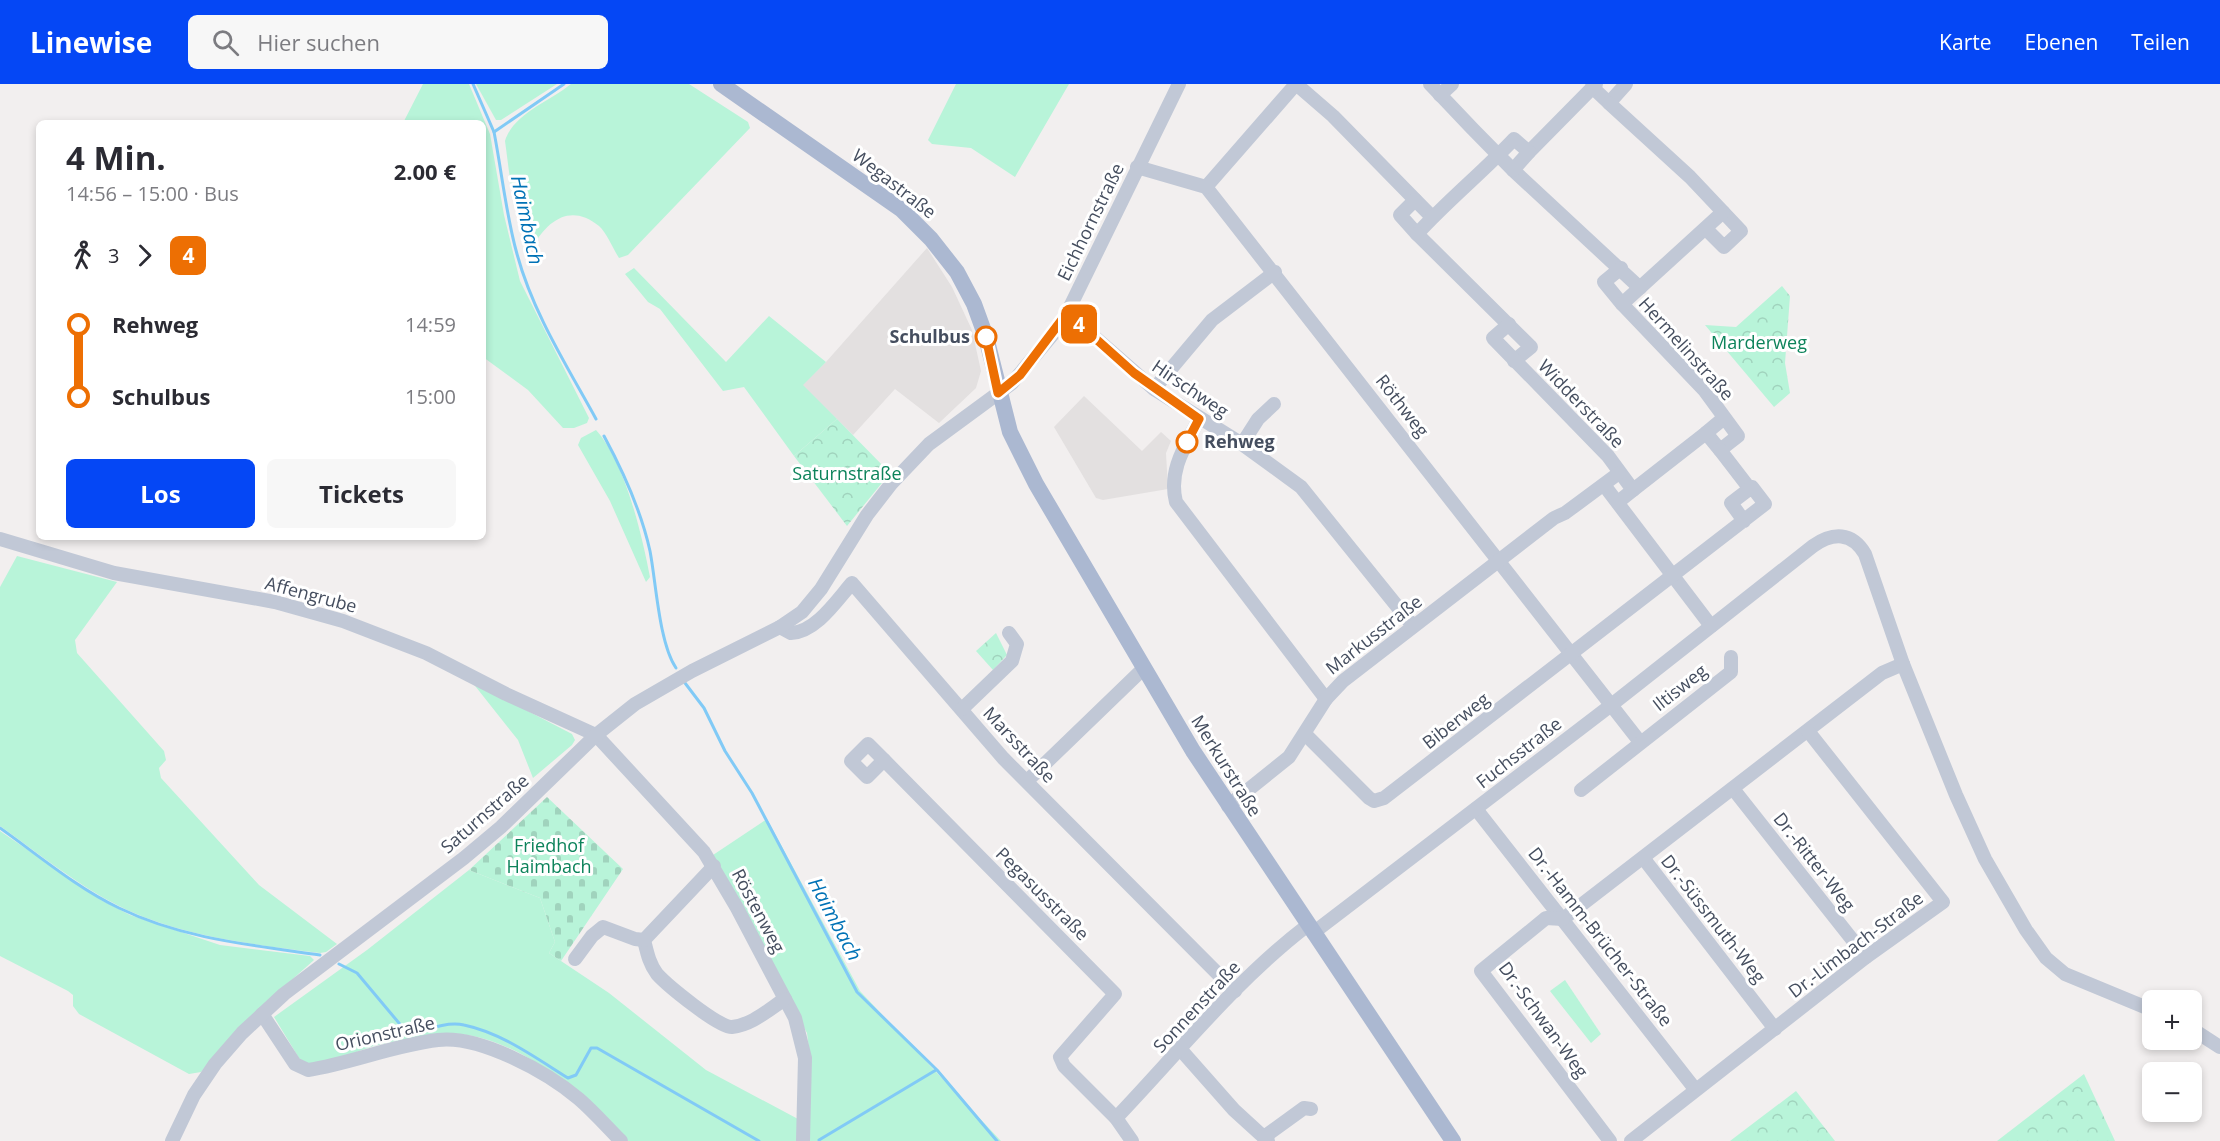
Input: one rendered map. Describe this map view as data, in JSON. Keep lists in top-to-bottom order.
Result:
{
  "streets": {
    "main road": ["Wegastraße", "Merkurstraße"],
    "street": [
      "Eichhornstraße",
      "Hermelinstraße",
      "Hirschweg",
      "Widderstraße",
      "Röthweg",
      "Affengrube",
      "Markusstraße",
      "Iltisweg",
      "Biberweg",
      "Marsstraße",
      "Fuchsstraße",
      "Saturnstraße",
      "Dr.-Ritter-Weg",
      "Pegasusstraße",
      "Röstenweg",
      "Dr.-Süssmuth-Weg",
      "Dr.-Hamm-Brücher-Straße",
      "Dr.-Limbach-Straße",
      "Sonnenstraße",
      "Dr.-Schwan-Weg",
      "Orionstraße"
    ]
  },
  "crossings": [
    ["Wegastraße", "Eichhornstraße"],
    ["Wegastraße", "Merkurstraße"],
    ["Wegastraße", "Saturnstraße"],
    ["Eichhornstraße", "Hirschweg"],
    ["Eichhornstraße", "Merkurstraße"],
    ["Eichhornstraße", "Saturnstraße"],
    ["Hermelinstraße", "Widderstraße"],
    ["Hirschweg", "Markusstraße"],
    ["Widderstraße", "Markusstraße"],
    ["Röthweg", "Markusstraße"],
    ["Röthweg", "Biberweg"],
    ["Röthweg", "Fuchsstraße"],
    ["Affengrube", "Saturnstraße"],
    ["Affengrube", "Röstenweg"],
    ["Markusstraße", "Biberweg"],
    ["Markusstraße", "Merkurstraße"],
    ["Marsstraße", "Saturnstraße"],
    ["Marsstraße", "Sonnenstraße"],
    ["Fuchsstraße", "Merkurstraße"],
    ["Fuchsstraße", "Dr.-Hamm-Brücher-Straße"],
    ["Fuchsstraße", "Sonnenstraße"],
    ["Merkurstraße", "Saturnstraße"],
    ["Merkurstraße", "Sonnenstraße"],
    ["Saturnstraße", "Röstenweg"],
    ["Saturnstraße", "Orionstraße"],
    ["Dr.-Ritter-Weg", "Dr.-Limbach-Straße"],
    ["Pegasusstraße", "Sonnenstraße"],
    ["Dr.-Süssmuth-Weg", "Dr.-Limbach-Straße"],
    ["Dr.-Hamm-Brücher-Straße", "Dr.-Limbach-Straße"],
    ["Dr.-Hamm-Brücher-Straße", "Dr.-Schwan-Weg"]
  ],
  "water": ["Haimbach"],
  "parks": ["Marderweg", "Saturnstraße", "Friedhof Haimbach"],
  "places": ["Schulbus", "Rehweg"],
  "lines": ["bus line 4"],
  "page": {
    "header": "Linewise",
    "search": "Hier suchen",
    "nav": ["Karte", "Ebenen", "Teilen"],
    "on_map": "4",
    "heading": ["4 Min.", "14:56 – 15:00 · Bus", "2.00 €"],
    "legs": ["3", "4"],
    "list": [
      {
        "name": "Rehweg",
        "value": "14:59"
      },
      {
        "name": "Schulbus",
        "value": "15:00"
      }
    ],
    "buttons": ["Los", "Tickets"],
    "map_buttons": ["+", "−"]
  }
}
